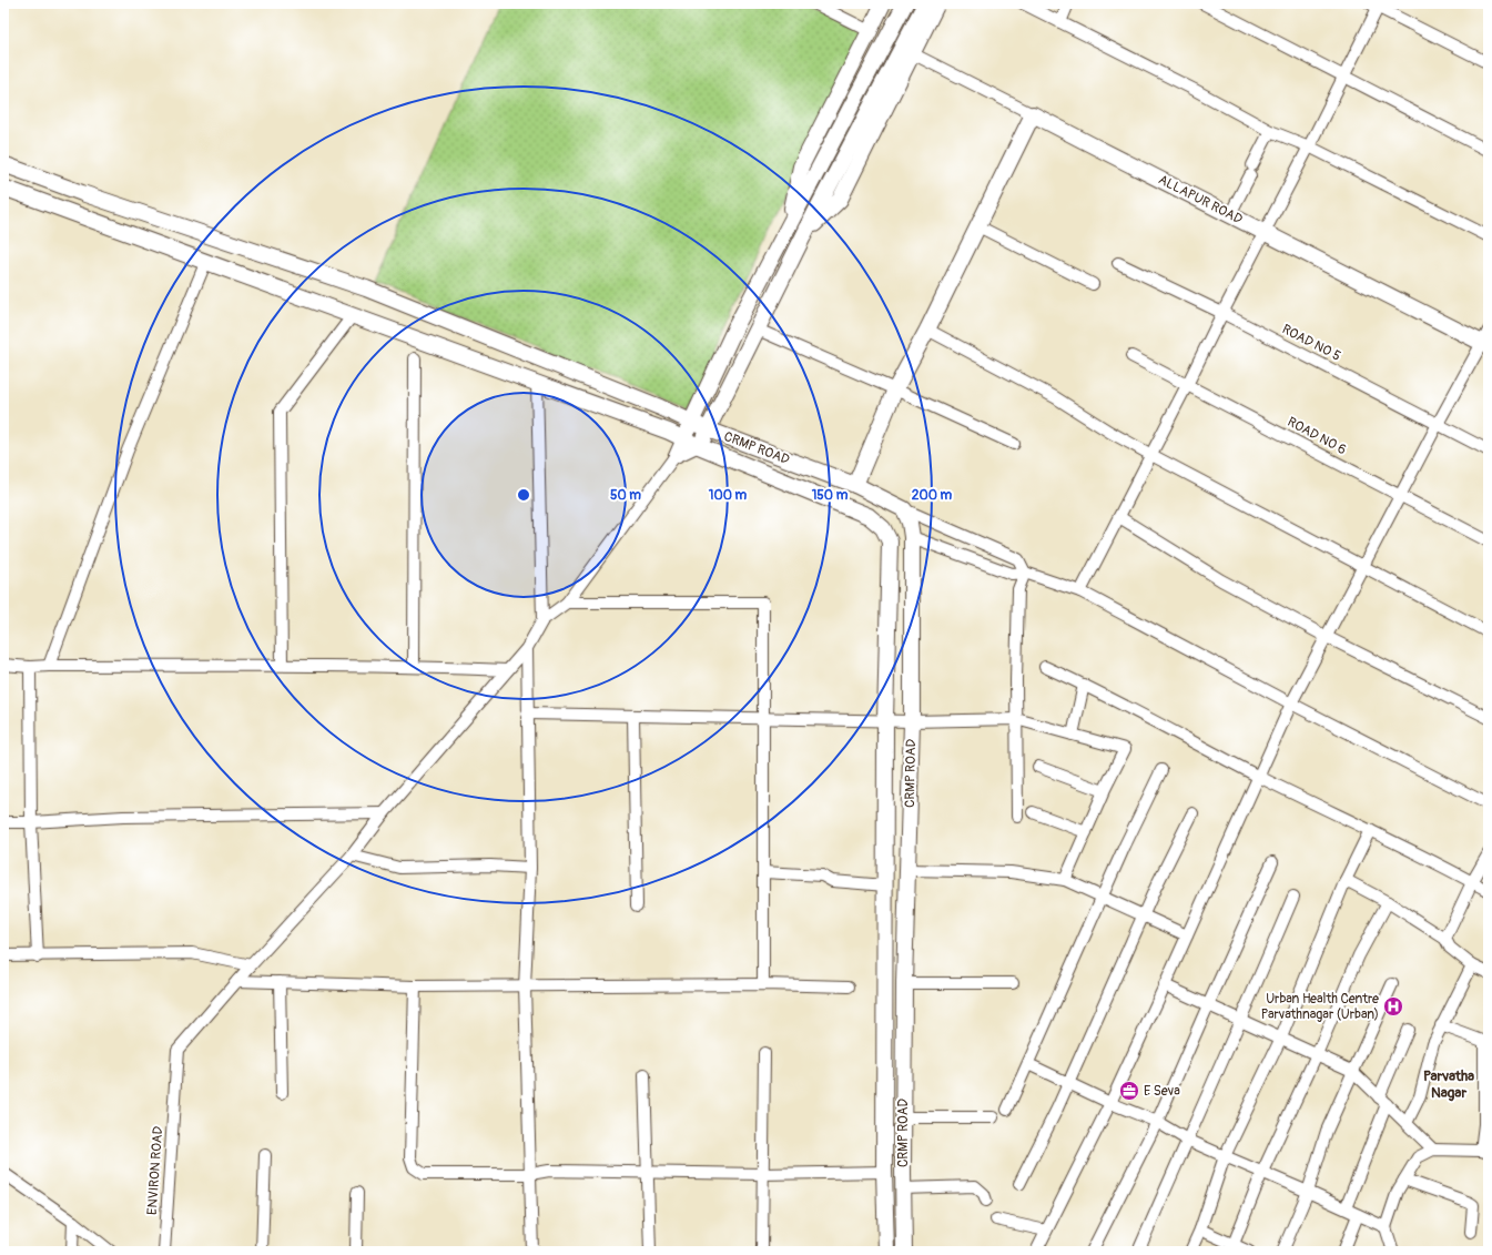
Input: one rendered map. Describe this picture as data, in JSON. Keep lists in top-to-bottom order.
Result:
{
  "streets": {
    "main road": ["ALLAPUR ROAD", "CRMP ROAD"],
    "street": ["ROAD NO 5", "ROAD NO 6", "ENVIRON ROAD"]
  },
  "districts": ["Parvatha Nagar"],
  "places": {
    "hospital": ["Urban Health Centre Parvathnagar (Urban)"],
    "office": ["E Seva"]
  },
  "rings": [
    "50 m",
    "100 m",
    "150 m",
    "200 m"
  ]
}
